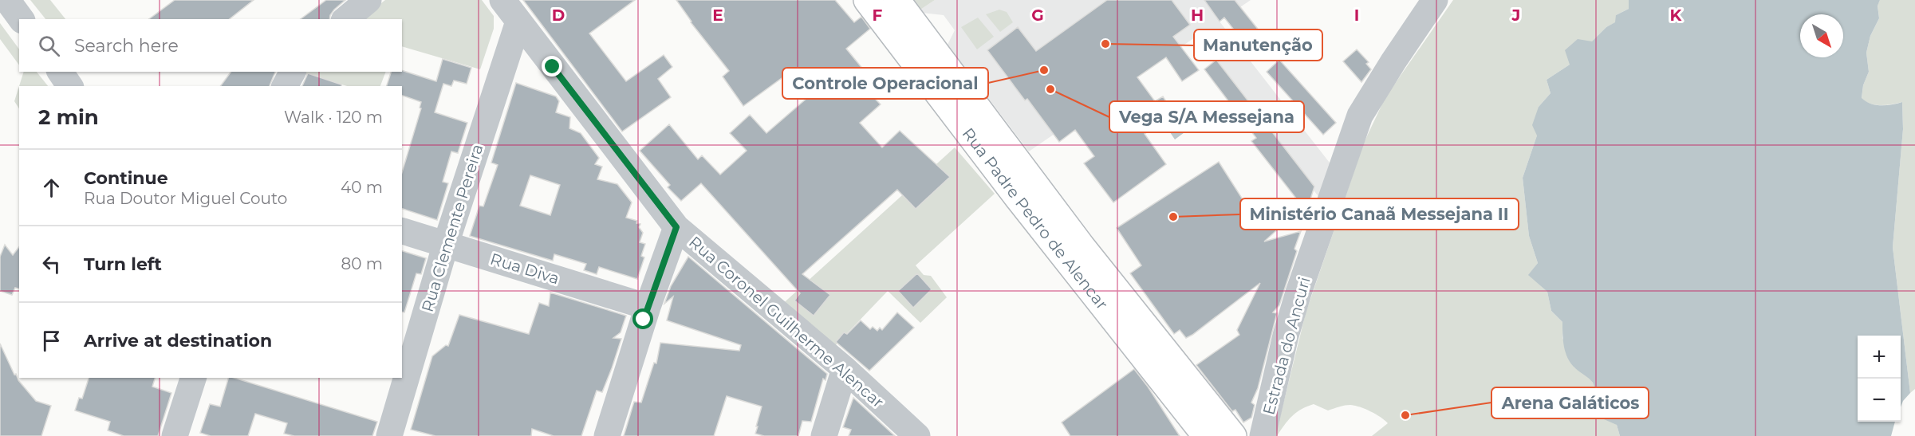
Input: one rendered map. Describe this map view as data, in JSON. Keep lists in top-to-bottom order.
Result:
{
  "streets": {
    "main road": ["Rua Padre Pedro de Alencar"],
    "street": [
      "Rua Clemente Pereira",
      "Rua Diva",
      "Rua Coronel Guilherme Alencar",
      "Estrada do Ancuri"
    ]
  },
  "crossings": [
    ["Rua Clemente Pereira", "Rua Diva"],
    ["Rua Clemente Pereira", "Rua Coronel Guilherme Alencar"]
  ],
  "places": [
    "Manutenção",
    "Controle Operacional",
    "Vega S/A Messejana",
    "Ministério Canaã Messejana II",
    "Arena Galáticos"
  ],
  "north": "bottom right",
  "page": {
    "search": "Search here",
    "heading": ["2 min", "Walk · 120 m"],
    "list": [
      ["Continue", "Rua Doutor Miguel Couto", "40 m"],
      ["Turn left", "80 m"],
      "Arrive at destination"
    ],
    "map_buttons": ["+", "−"]
  },
  "grid": {
    "columns": [
      "D",
      "E",
      "F",
      "G",
      "H",
      "I",
      "J",
      "K"
    ]
  }
}
